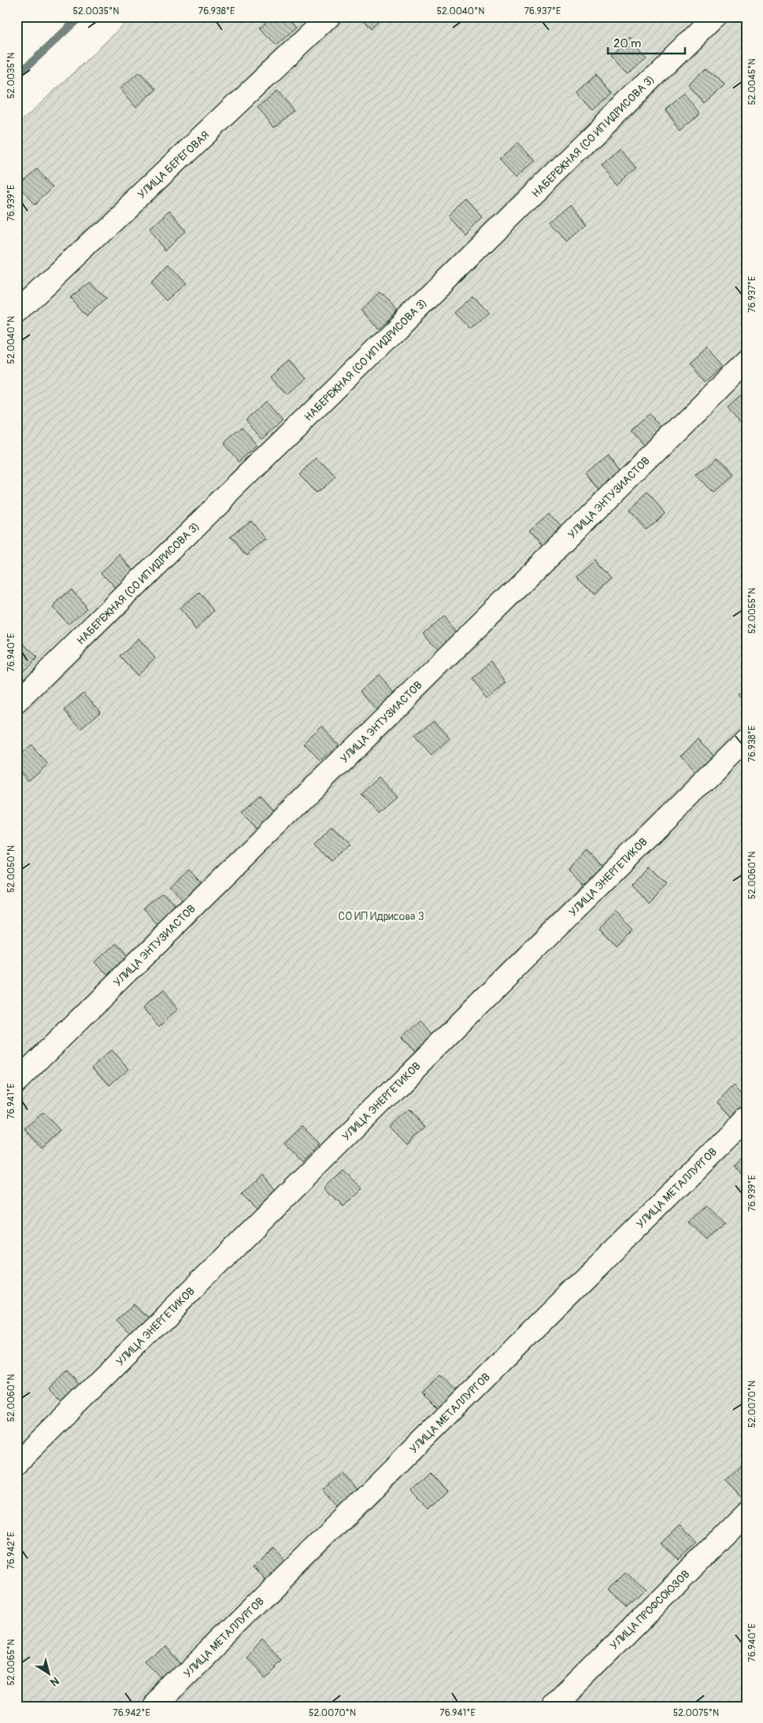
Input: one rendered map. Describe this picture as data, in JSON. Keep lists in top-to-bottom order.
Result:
{
  "streets": {
    "street": [
      "НАБЕРЕЖНАЯ (СО ИП ИДРИСОВА 3)",
      "УЛИЦА БЕРЕГОВАЯ",
      "УЛИЦА ЭНТУЗИАСТОВ",
      "УЛИЦА ЭНЕРГЕТИКОВ",
      "УЛИЦА МЕТАЛЛУРГОВ",
      "УЛИЦА ПРОФСОЮЗОВ"
    ]
  },
  "parks": ["СО ИП Идрисова 3"],
  "scale_bar": "20 m",
  "north": "bottom right",
  "coordinates": [
    "52.0035°N",
    "76.938°E",
    "52.0040°N",
    "76.937°E",
    "52.0045°N",
    "76.939°E",
    "52.0055°N",
    "76.940°E",
    "52.0050°N",
    "52.0060°N",
    "76.941°E",
    "52.0070°N",
    "76.942°E",
    "52.0065°N",
    "52.0075°N"
  ]
}
